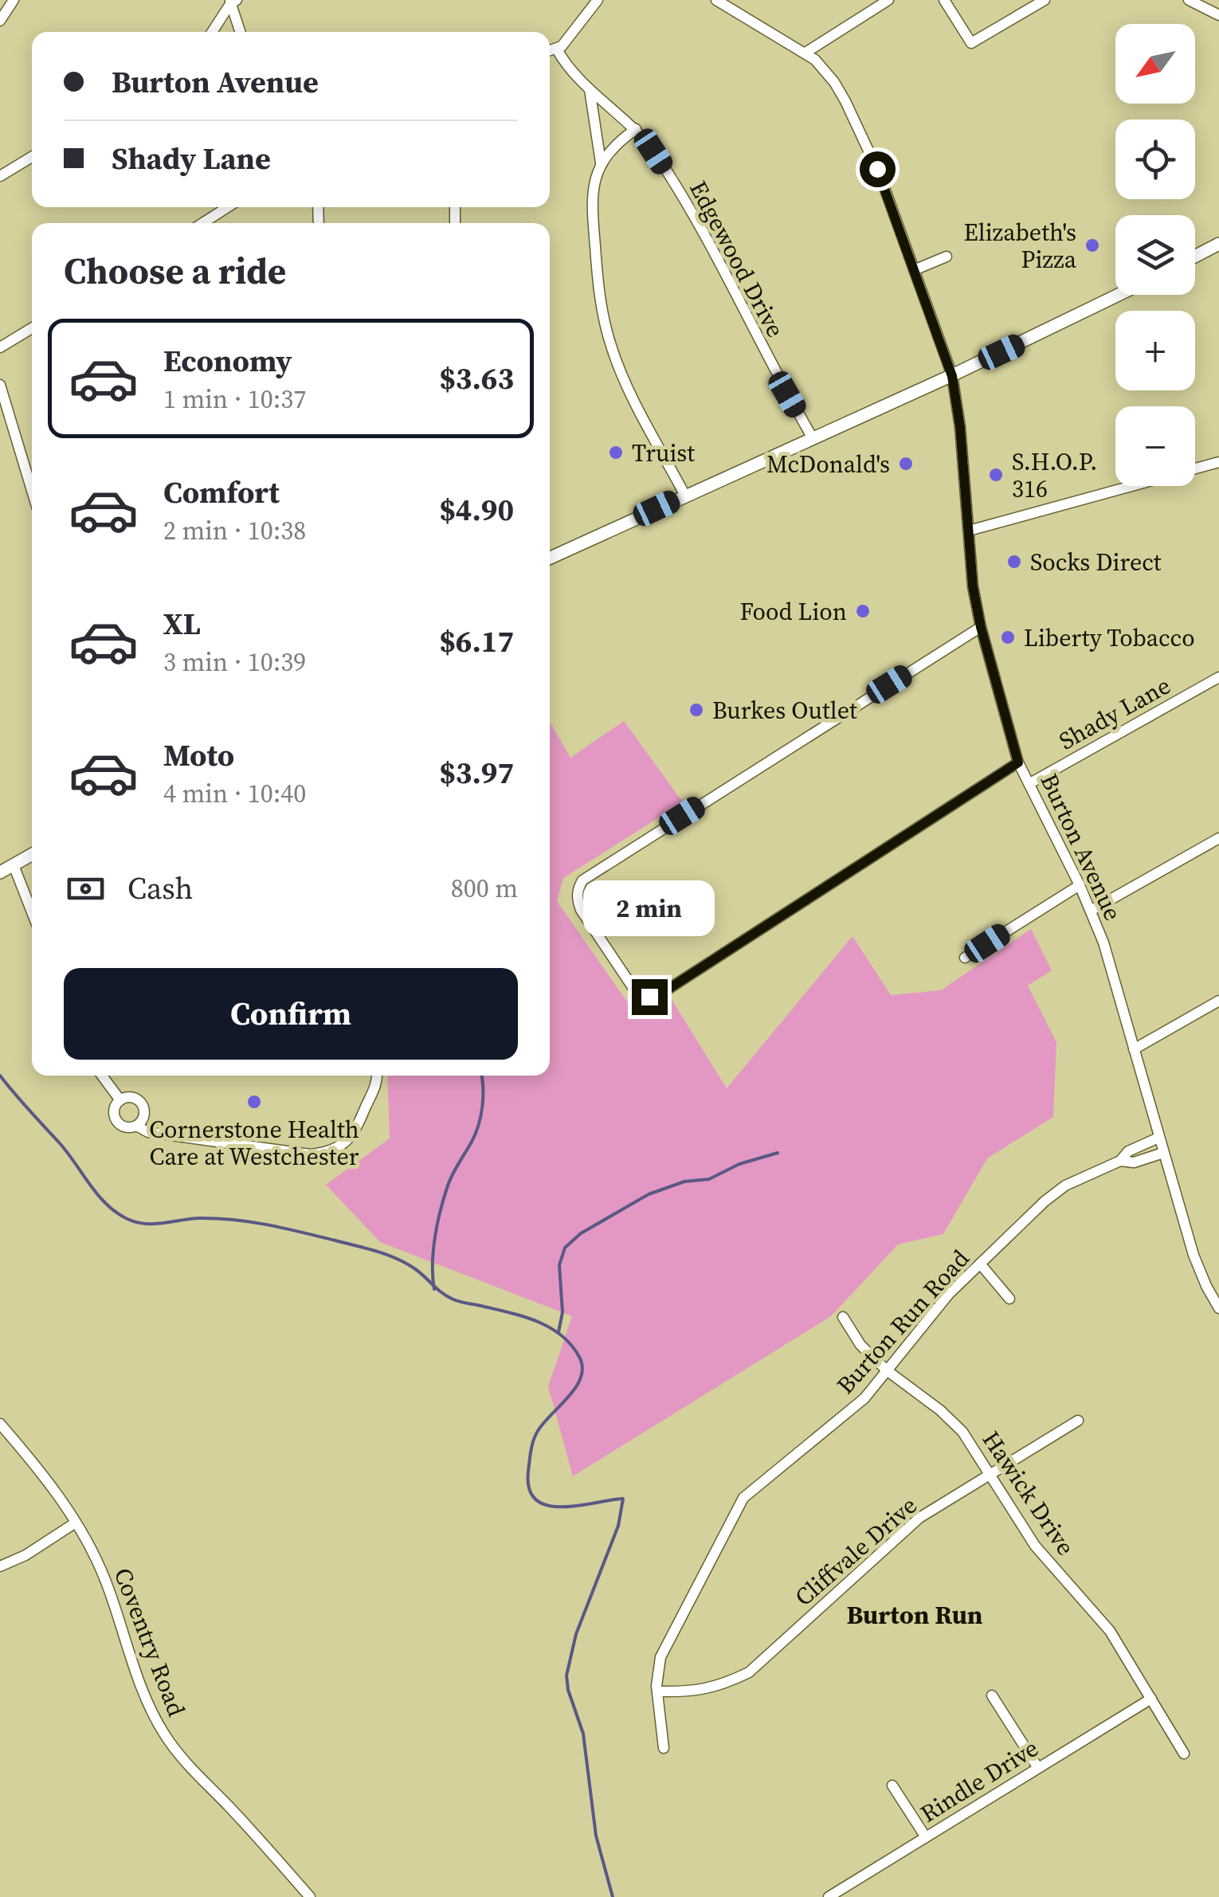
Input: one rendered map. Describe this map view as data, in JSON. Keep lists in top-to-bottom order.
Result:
{
  "streets": {
    "street": [
      "Edgewood Drive",
      "Shady Lane",
      "Burton Avenue",
      "Burton Run Road",
      "Hawick Drive",
      "Cliffvale Drive",
      "Coventry Road",
      "Rindle Drive"
    ]
  },
  "crossings": [
    ["Shady Lane", "Burton Avenue"],
    ["Burton Avenue", "Burton Run Road"],
    ["Burton Run Road", "Hawick Drive"],
    ["Burton Run Road", "Cliffvale Drive"],
    ["Hawick Drive", "Cliffvale Drive"],
    ["Hawick Drive", "Rindle Drive"]
  ],
  "districts": ["Burton Run"],
  "places": [
    "Elizabeth's Pizza",
    "Truist",
    "McDonald's",
    "S.H.O.P. 316",
    "Socks Direct",
    "Food Lion",
    "Liberty Tobacco",
    "Burkes Outlet",
    "Cornerstone Health Care at Westchester"
  ],
  "north": "bottom left",
  "page": {
    "map_buttons": ["+", "−"],
    "banner": ["Burton Avenue", "Shady Lane"],
    "heading": "Choose a ride",
    "list": [
      {
        "name": "Economy",
        "note": "1 min · 10:37",
        "value": "$3.63"
      },
      {
        "name": "Comfort",
        "note": "2 min · 10:38",
        "value": "$4.90"
      },
      {
        "name": "XL",
        "note": "3 min · 10:39",
        "value": "$6.17"
      },
      {
        "name": "Moto",
        "note": "4 min · 10:40",
        "value": "$3.97"
      }
    ],
    "pay": ["Cash", "800 m"],
    "bubble": "2 min",
    "buttons": "Confirm"
  }
}
